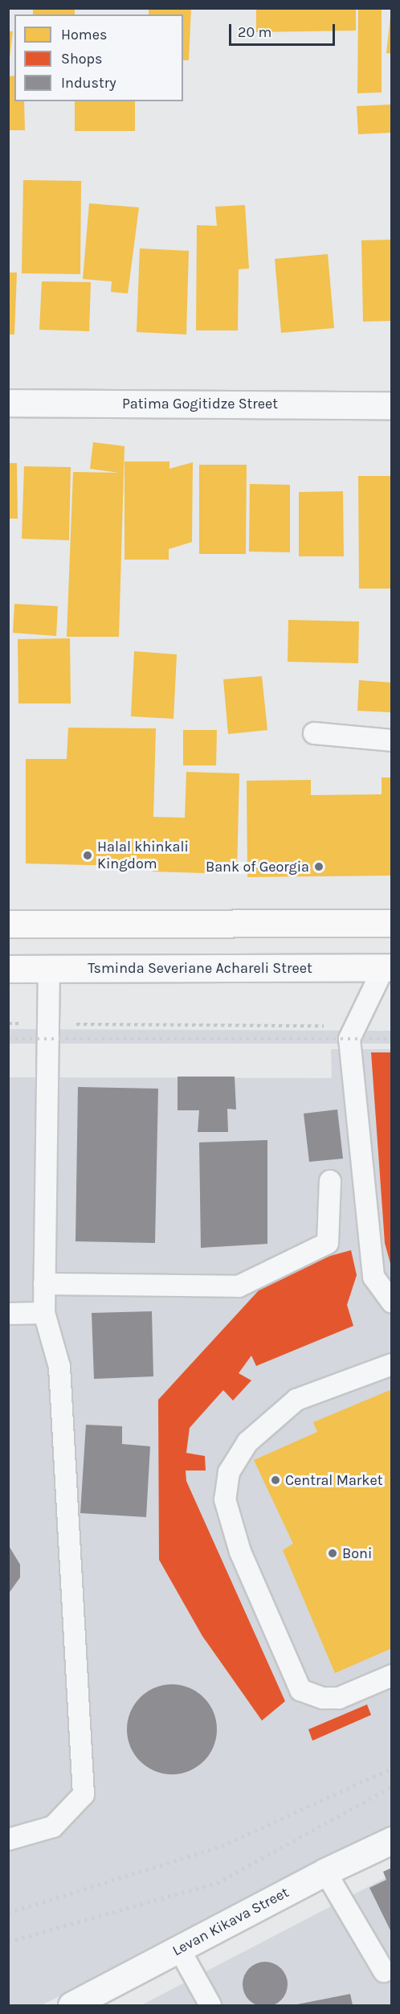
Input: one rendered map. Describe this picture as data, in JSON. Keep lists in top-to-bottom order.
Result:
{
  "streets": {
    "main road": ["Tsminda Severiane Achareli Street"],
    "street": ["Patima Gogitidze Street", "Levan Kikava Street"]
  },
  "places": [
    "Halal khinkali Kingdom",
    "Bank of Georgia",
    "Central Market",
    "Boni"
  ],
  "legend": ["Homes", "Shops", "Industry"],
  "scale_bar": "20 m"
}
